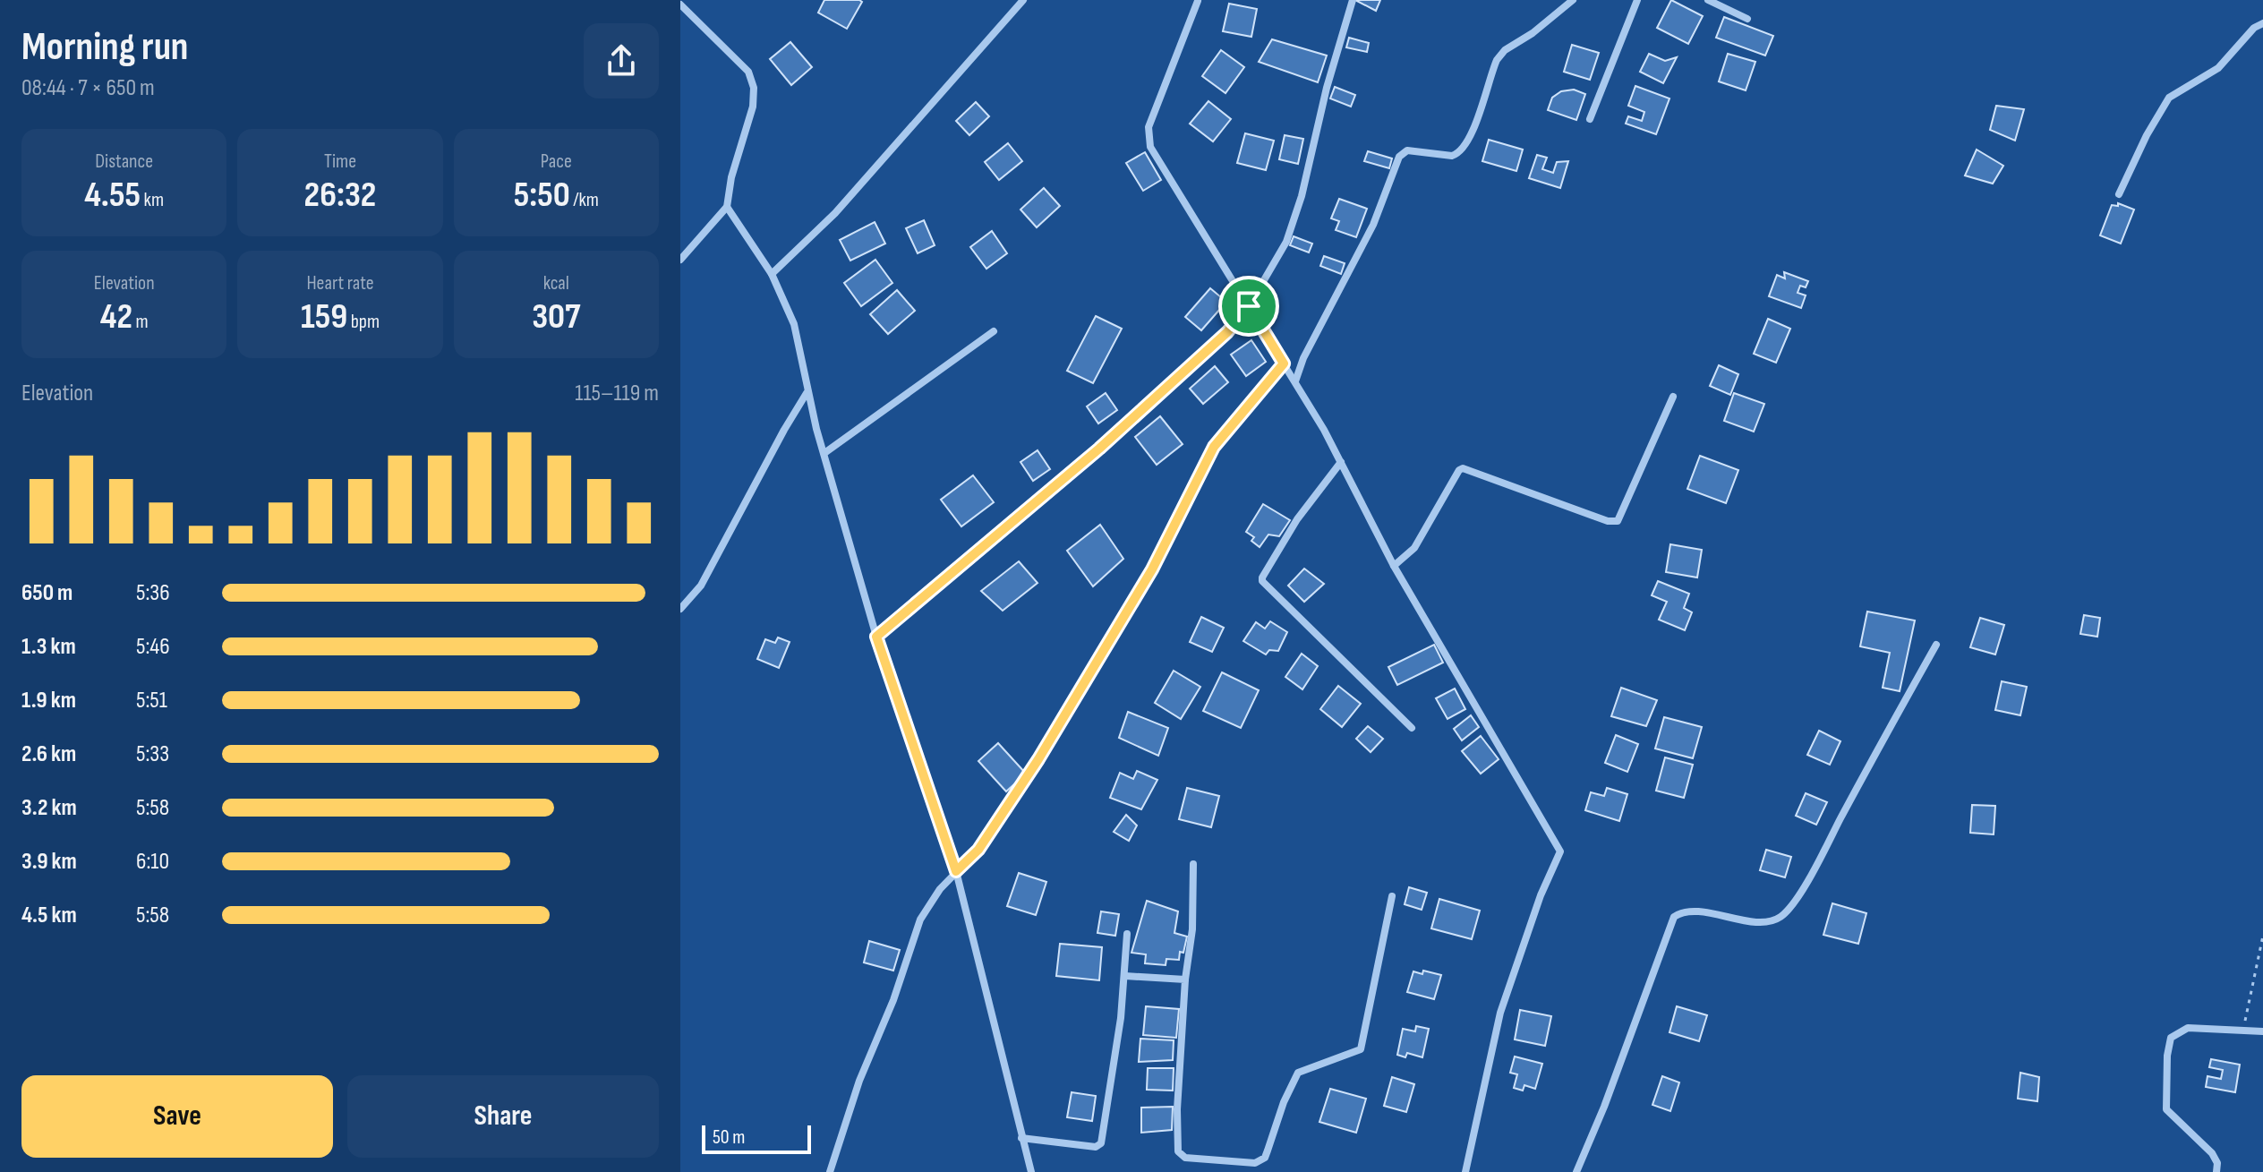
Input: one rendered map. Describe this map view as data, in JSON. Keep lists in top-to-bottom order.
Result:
{
  "scale_bar": "50 m",
  "page": {
    "heading": ["Morning run", "08:44 · 7 × 650 m"],
    "stats": [
      ["Distance", "4.55 km"],
      ["Time", "26:32"],
      ["Pace", "5:50 /km"],
      ["Elevation", "42 m"],
      ["Heart rate", "159 bpm"],
      ["kcal", "307"]
    ],
    "chart": ["Elevation", "115–119 m"],
    "list": [
      {
        "name": "650 m",
        "note": "5:36"
      },
      {
        "name": "1.3 km",
        "note": "5:46"
      },
      {
        "name": "1.9 km",
        "note": "5:51"
      },
      {
        "name": "2.6 km",
        "note": "5:33"
      },
      {
        "name": "3.2 km",
        "note": "5:58"
      },
      {
        "name": "3.9 km",
        "note": "6:10"
      },
      {
        "name": "4.5 km",
        "note": "5:58"
      }
    ],
    "buttons": ["Save", "Share"],
    "scale": "50 m"
  }
}
